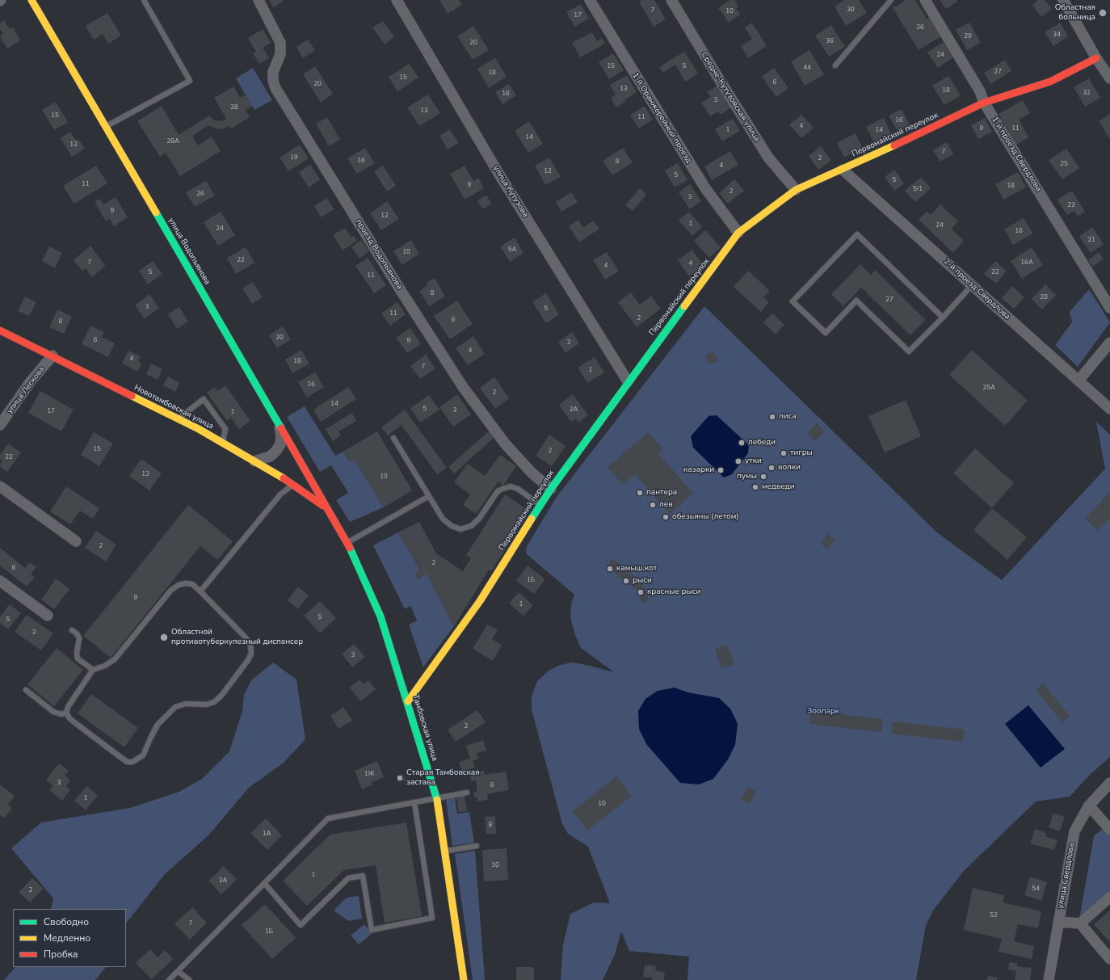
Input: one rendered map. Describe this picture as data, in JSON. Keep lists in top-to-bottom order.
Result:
{
  "streets": {
    "street": [
      "Средне-Кутузовская улица",
      "1-й Оранжерейный проезд",
      "Первомайский переулок",
      "1-й проезд Свердлова",
      "улица Кутузова",
      "улица Водопьянова",
      "проезд Водопьянова",
      "2-й проезд Свердлова",
      "улица Лескова",
      "Новотамбовская улица",
      "Тамбовская улица",
      "улица Свердлова"
    ]
  },
  "crossings": [
    ["Средне-Кутузовская улица", "Первомайский переулок"],
    ["1-й Оранжерейный проезд", "Первомайский переулок"],
    ["Первомайский переулок", "1-й проезд Свердлова"],
    ["Первомайский переулок", "улица Кутузова"],
    ["Первомайский переулок", "проезд Водопьянова"],
    ["Первомайский переулок", "2-й проезд Свердлова"],
    ["Первомайский переулок", "Тамбовская улица"],
    ["улица Водопьянова", "Новотамбовская улица"],
    ["улица Водопьянова", "Тамбовская улица"],
    ["улица Лескова", "Новотамбовская улица"],
    ["Новотамбовская улица", "Тамбовская улица"]
  ],
  "parks": ["Зоопарк"],
  "places": [
    "Областная больница",
    "лиса",
    "лебеди",
    "тигры",
    "утки",
    "волки",
    "казарки",
    "пумы",
    "медведи",
    "пантера",
    "лев",
    "обезьяны (летом)",
    "камыш.кот",
    "рыси",
    "красные рыси",
    "Областной противотуберкулезный диспансер",
    "Старая Тамбовская застава"
  ],
  "house_numbers": [
    "30",
    "7",
    "10",
    "17",
    "26",
    "34",
    "29",
    "36",
    "20",
    "24",
    "15",
    "5",
    "44",
    "27",
    "18",
    "15",
    "6",
    "20",
    "13",
    "18",
    "32",
    "16",
    "3",
    "28",
    "13",
    "15",
    "11",
    "16",
    "4",
    "9",
    "11",
    "1",
    "14",
    "14",
    "28А",
    "13",
    "7",
    "19",
    "2",
    "16",
    "8",
    "25",
    "4",
    "12",
    "5",
    "5",
    "11",
    "9",
    "18",
    "5/1",
    "2",
    "26",
    "3",
    "23",
    "9",
    "12",
    "1",
    "24",
    "24",
    "16",
    "21",
    "5А",
    "10",
    "22",
    "7",
    "16А",
    "4",
    "4",
    "5",
    "22",
    "11",
    "8",
    "20",
    "27",
    "3",
    "5",
    "11",
    "2",
    "6",
    "8",
    "20",
    "6",
    "9",
    "3",
    "4",
    "4",
    "18",
    "7",
    "1",
    "16",
    "25А",
    "2",
    "14",
    "5",
    "2А",
    "3",
    "17",
    "1",
    "15",
    "2",
    "22",
    "13",
    "10",
    "2",
    "2",
    "6",
    "1Б",
    "9",
    "1",
    "5",
    "5",
    "3",
    "3",
    "2",
    "1Ж",
    "3",
    "6",
    "1",
    "10",
    "8",
    "1А",
    "10",
    "1",
    "3А",
    "54",
    "2",
    "52",
    "7",
    "1Б"
  ],
  "legend": ["Свободно", "Медленно", "Пробка"]
}
